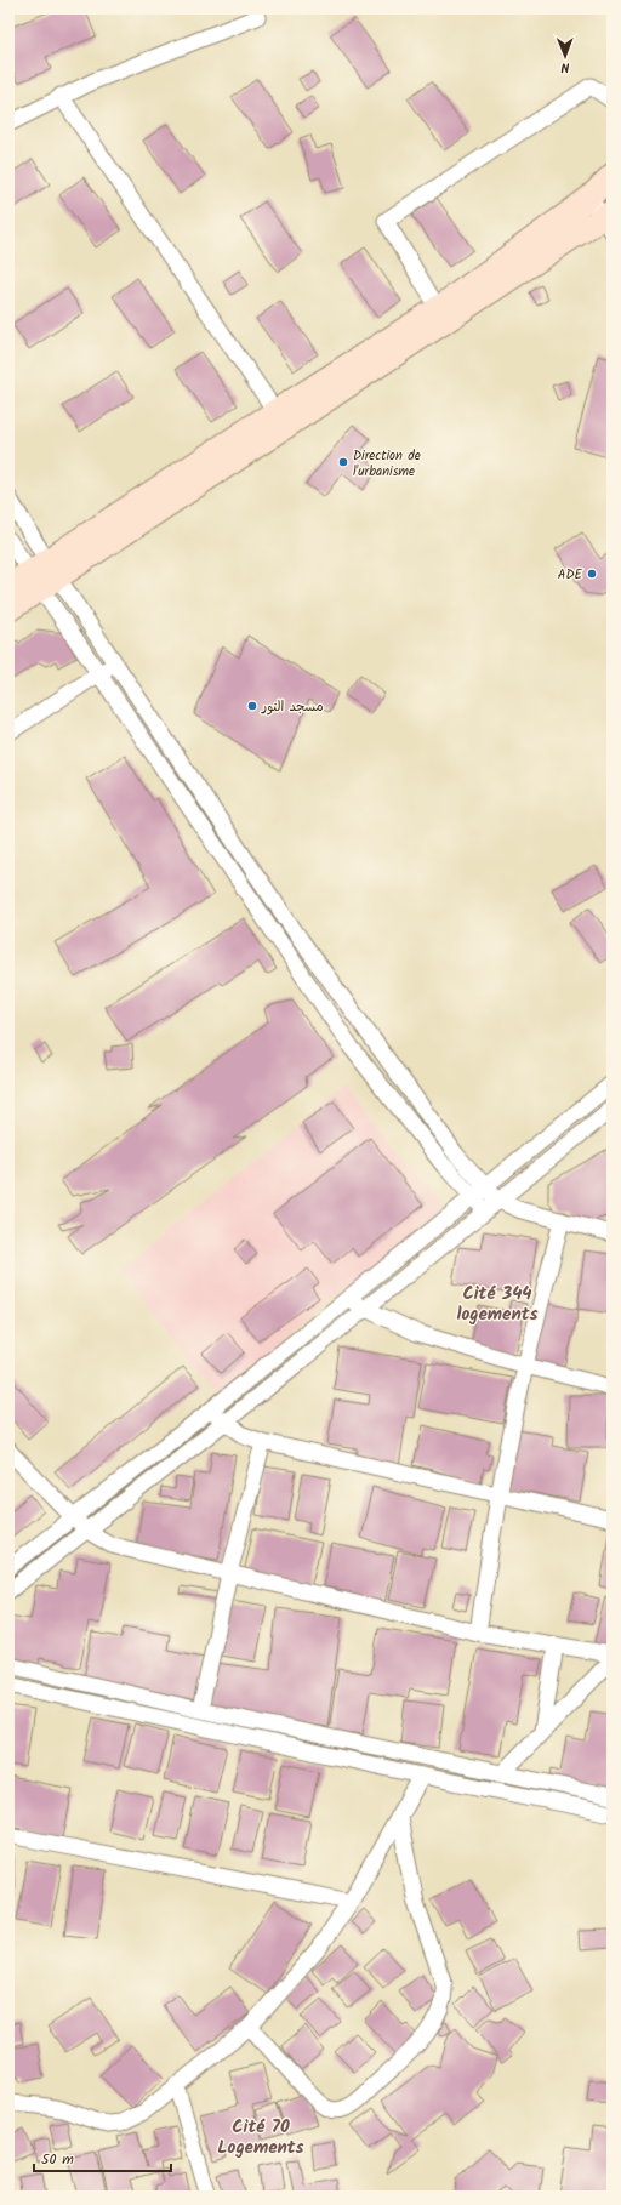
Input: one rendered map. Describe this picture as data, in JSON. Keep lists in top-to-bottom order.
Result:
{
  "districts": ["Cité 344 logements", "Cité 70 Logements"],
  "places": ["Direction de l'urbanisme", "ADE", "مسجد النور"],
  "scale_bar": "50 m",
  "north": "bottom"
}
